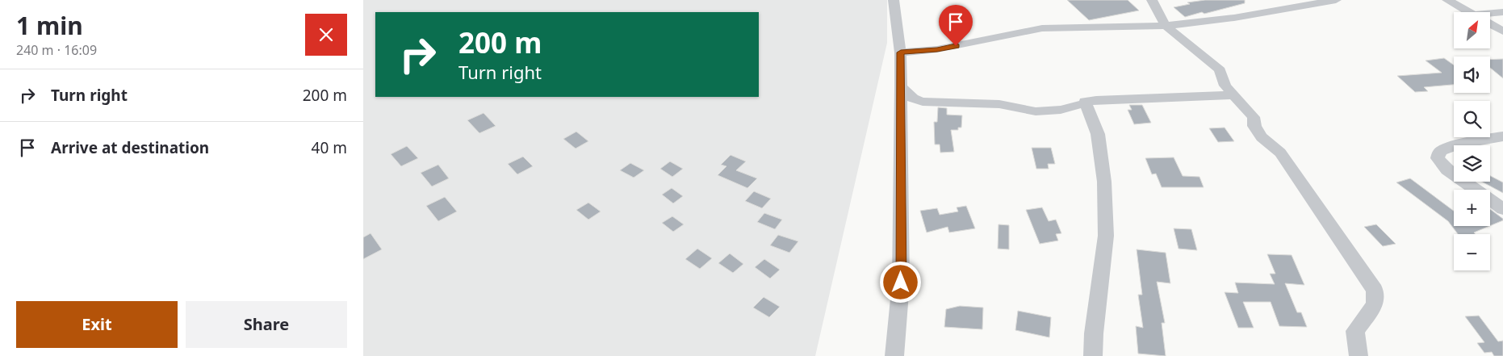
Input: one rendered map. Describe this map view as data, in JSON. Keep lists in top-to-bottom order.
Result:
{
  "north": "top right",
  "page": {
    "heading": ["1 min", "240 m · 16:09"],
    "map_buttons": ["+", "−"],
    "turn": ["200 m", "Turn right"],
    "list": [
      {
        "name": "Turn right",
        "value": "200 m"
      },
      {
        "name": "Arrive at destination",
        "value": "40 m"
      }
    ],
    "buttons": ["Exit", "Share"]
  }
}
